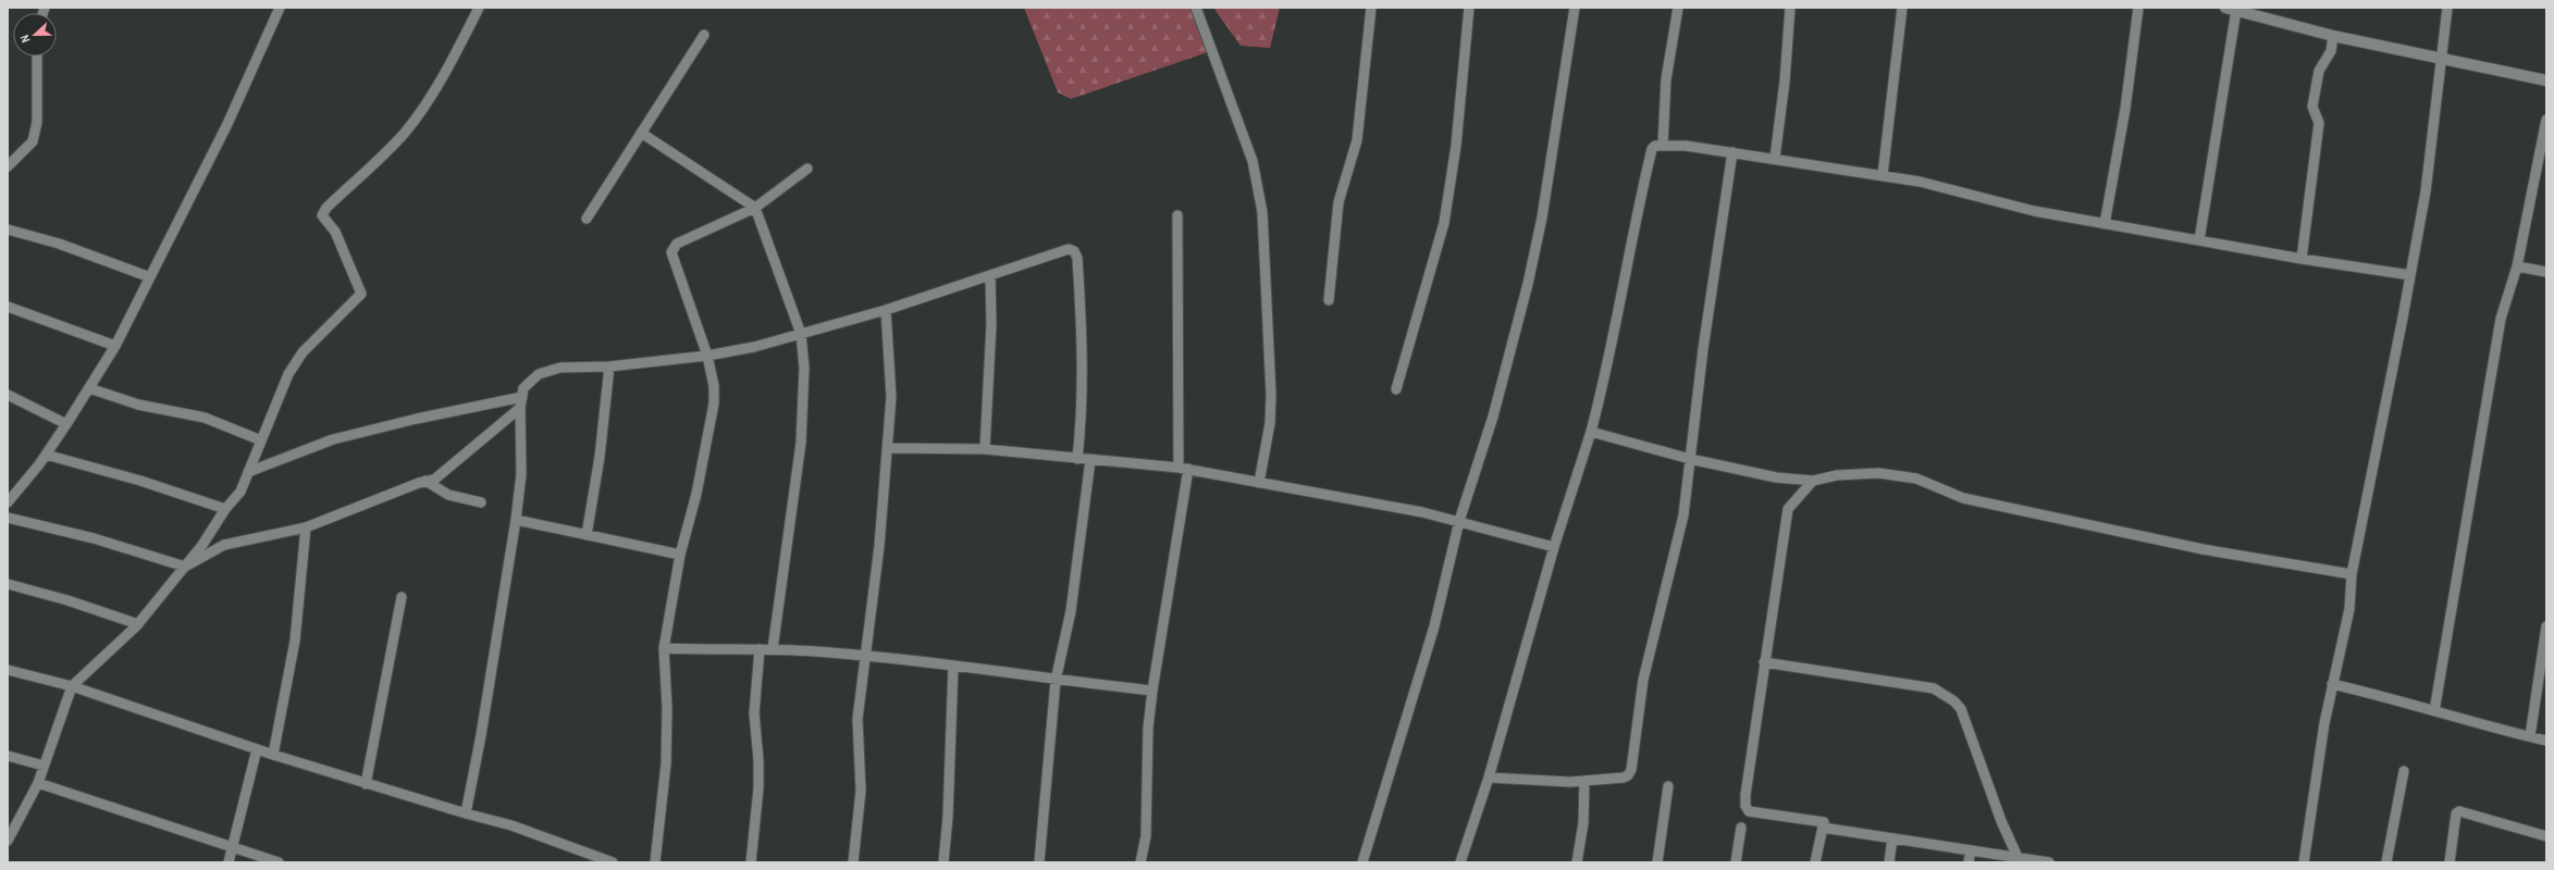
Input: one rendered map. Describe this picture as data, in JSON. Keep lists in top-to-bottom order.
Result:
{
  "north": "left"
}
